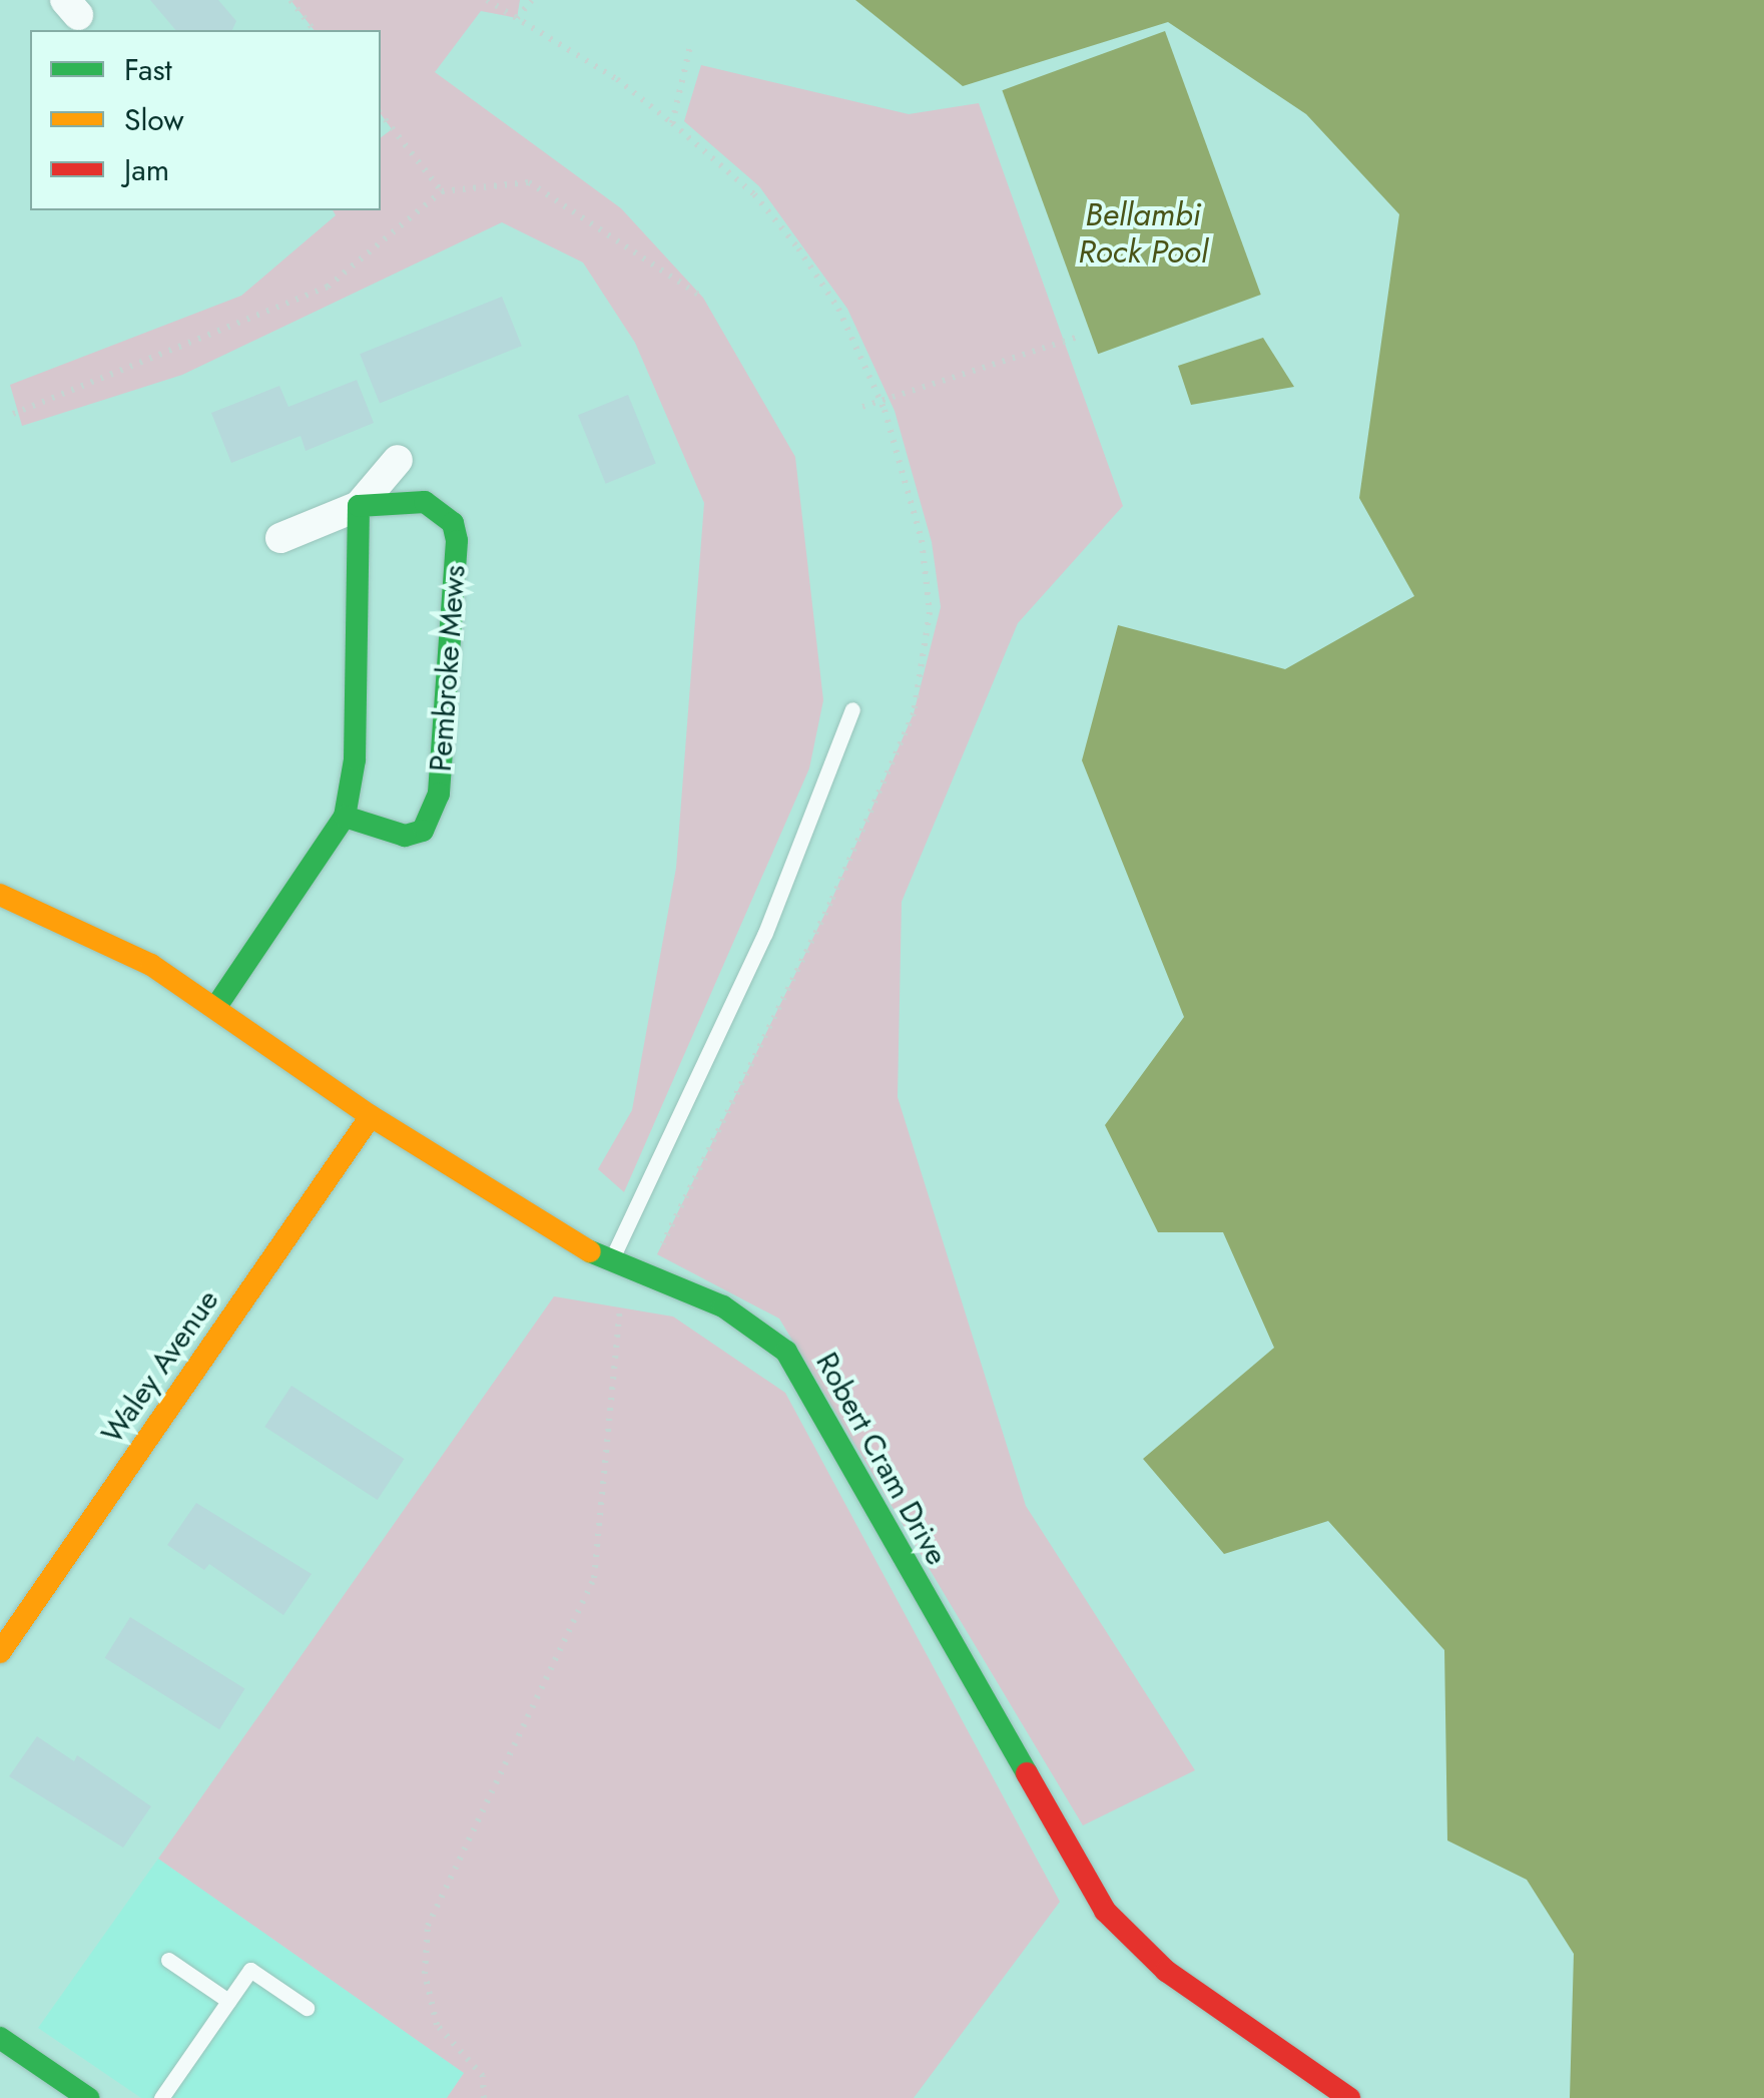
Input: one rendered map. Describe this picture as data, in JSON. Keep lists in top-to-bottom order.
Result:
{
  "streets": {
    "street": ["Pembroke Mews", "Waley Avenue", "Robert Cram Drive"]
  },
  "crossings": [
    ["Waley Avenue", "Robert Cram Drive"]
  ],
  "water": ["Bellambi Rock Pool"],
  "legend": ["Fast", "Slow", "Jam"]
}
